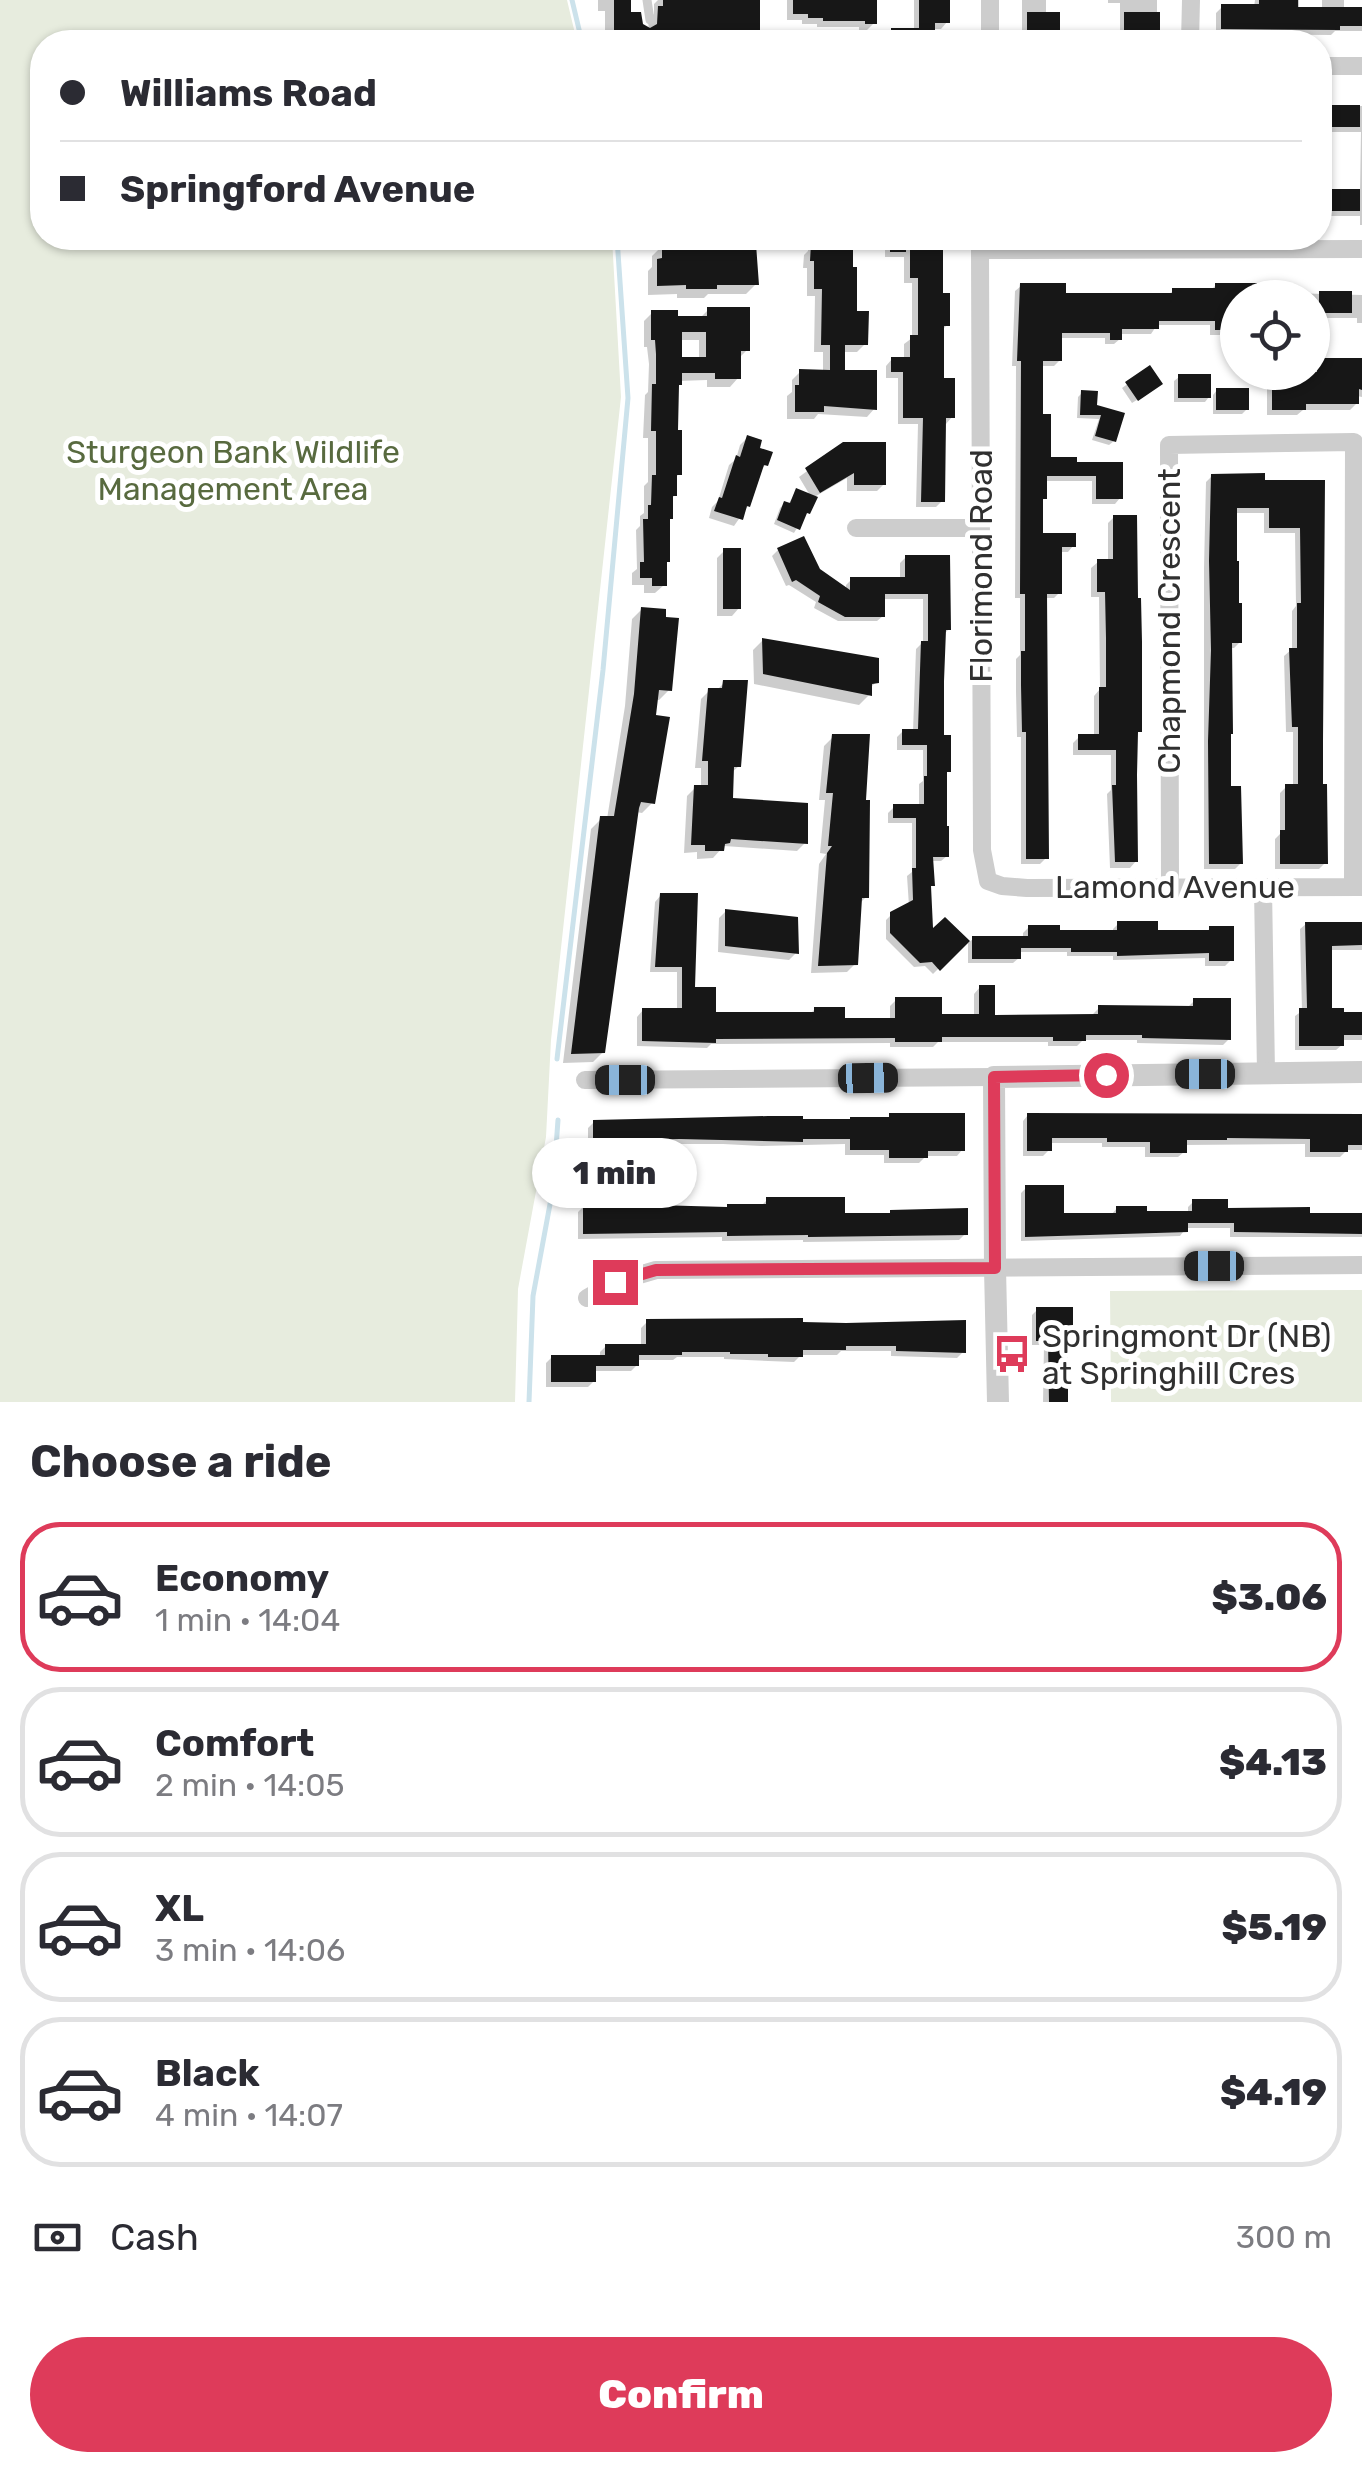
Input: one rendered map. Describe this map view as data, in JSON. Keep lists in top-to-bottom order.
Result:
{
  "streets": {
    "street": ["Florimond Road", "Chapmond Crescent", "Lamond Avenue"]
  },
  "crossings": [
    ["Florimond Road", "Lamond Avenue"],
    ["Chapmond Crescent", "Lamond Avenue"]
  ],
  "parks": ["Sturgeon Bank Wildlife Management Area"],
  "places": {
    "bus stop": ["Springmont Dr (NB) at Springhill Cres"]
  },
  "page": {
    "banner": ["Williams Road", "Springford Avenue"],
    "bubble": "1 min",
    "heading": "Choose a ride",
    "list": [
      {
        "name": "Economy",
        "note": "1 min · 14:04",
        "value": "$3.06"
      },
      {
        "name": "Comfort",
        "note": "2 min · 14:05",
        "value": "$4.13"
      },
      {
        "name": "XL",
        "note": "3 min · 14:06",
        "value": "$5.19"
      },
      {
        "name": "Black",
        "note": "4 min · 14:07",
        "value": "$4.19"
      }
    ],
    "pay": ["Cash", "300 m"],
    "buttons": "Confirm"
  }
}
